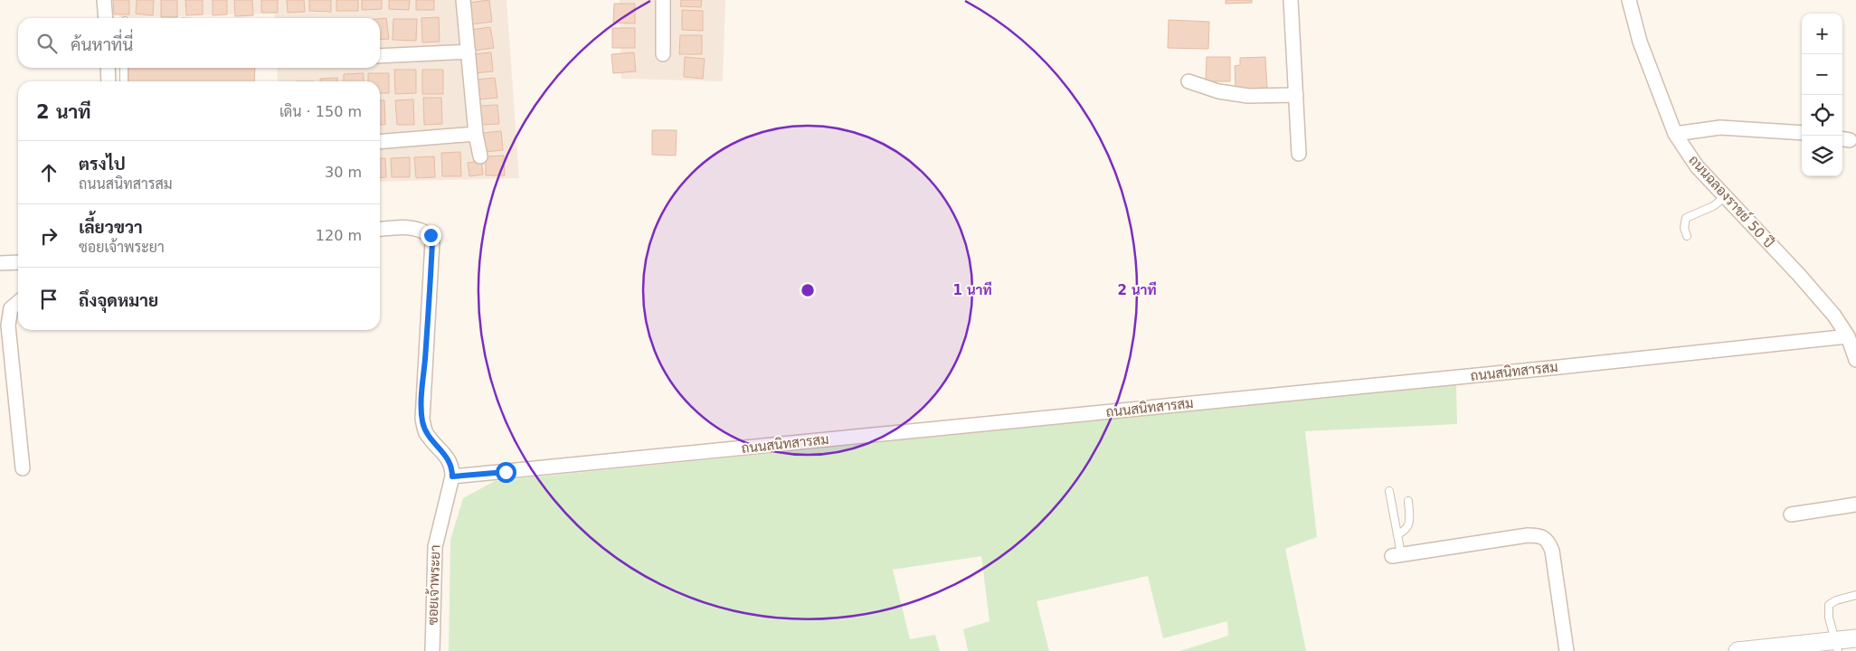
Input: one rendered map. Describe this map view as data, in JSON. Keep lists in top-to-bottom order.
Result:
{
  "streets": {
    "street": ["ถนนฉลองราชย์ 50 ปี", "ถนนสนิทสารสม", "ซอยเจ้าพระยา"]
  },
  "crossings": [
    ["ถนนฉลองราชย์ 50 ปี", "ถนนสนิทสารสม"],
    ["ถนนสนิทสารสม", "ซอยเจ้าพระยา"]
  ],
  "page": {
    "map_buttons": ["+", "−"],
    "search": "ค้นหาที่นี่",
    "heading": ["2 นาที", "เดิน · 150 m"],
    "list": [
      ["ตรงไป", "ถนนสนิทสารสม", "30 m"],
      ["เลี้ยวขวา", "ซอยเจ้าพระยา", "120 m"],
      "ถึงจุดหมาย"
    ]
  },
  "rings": ["1 นาที", "2 นาที"]
}
